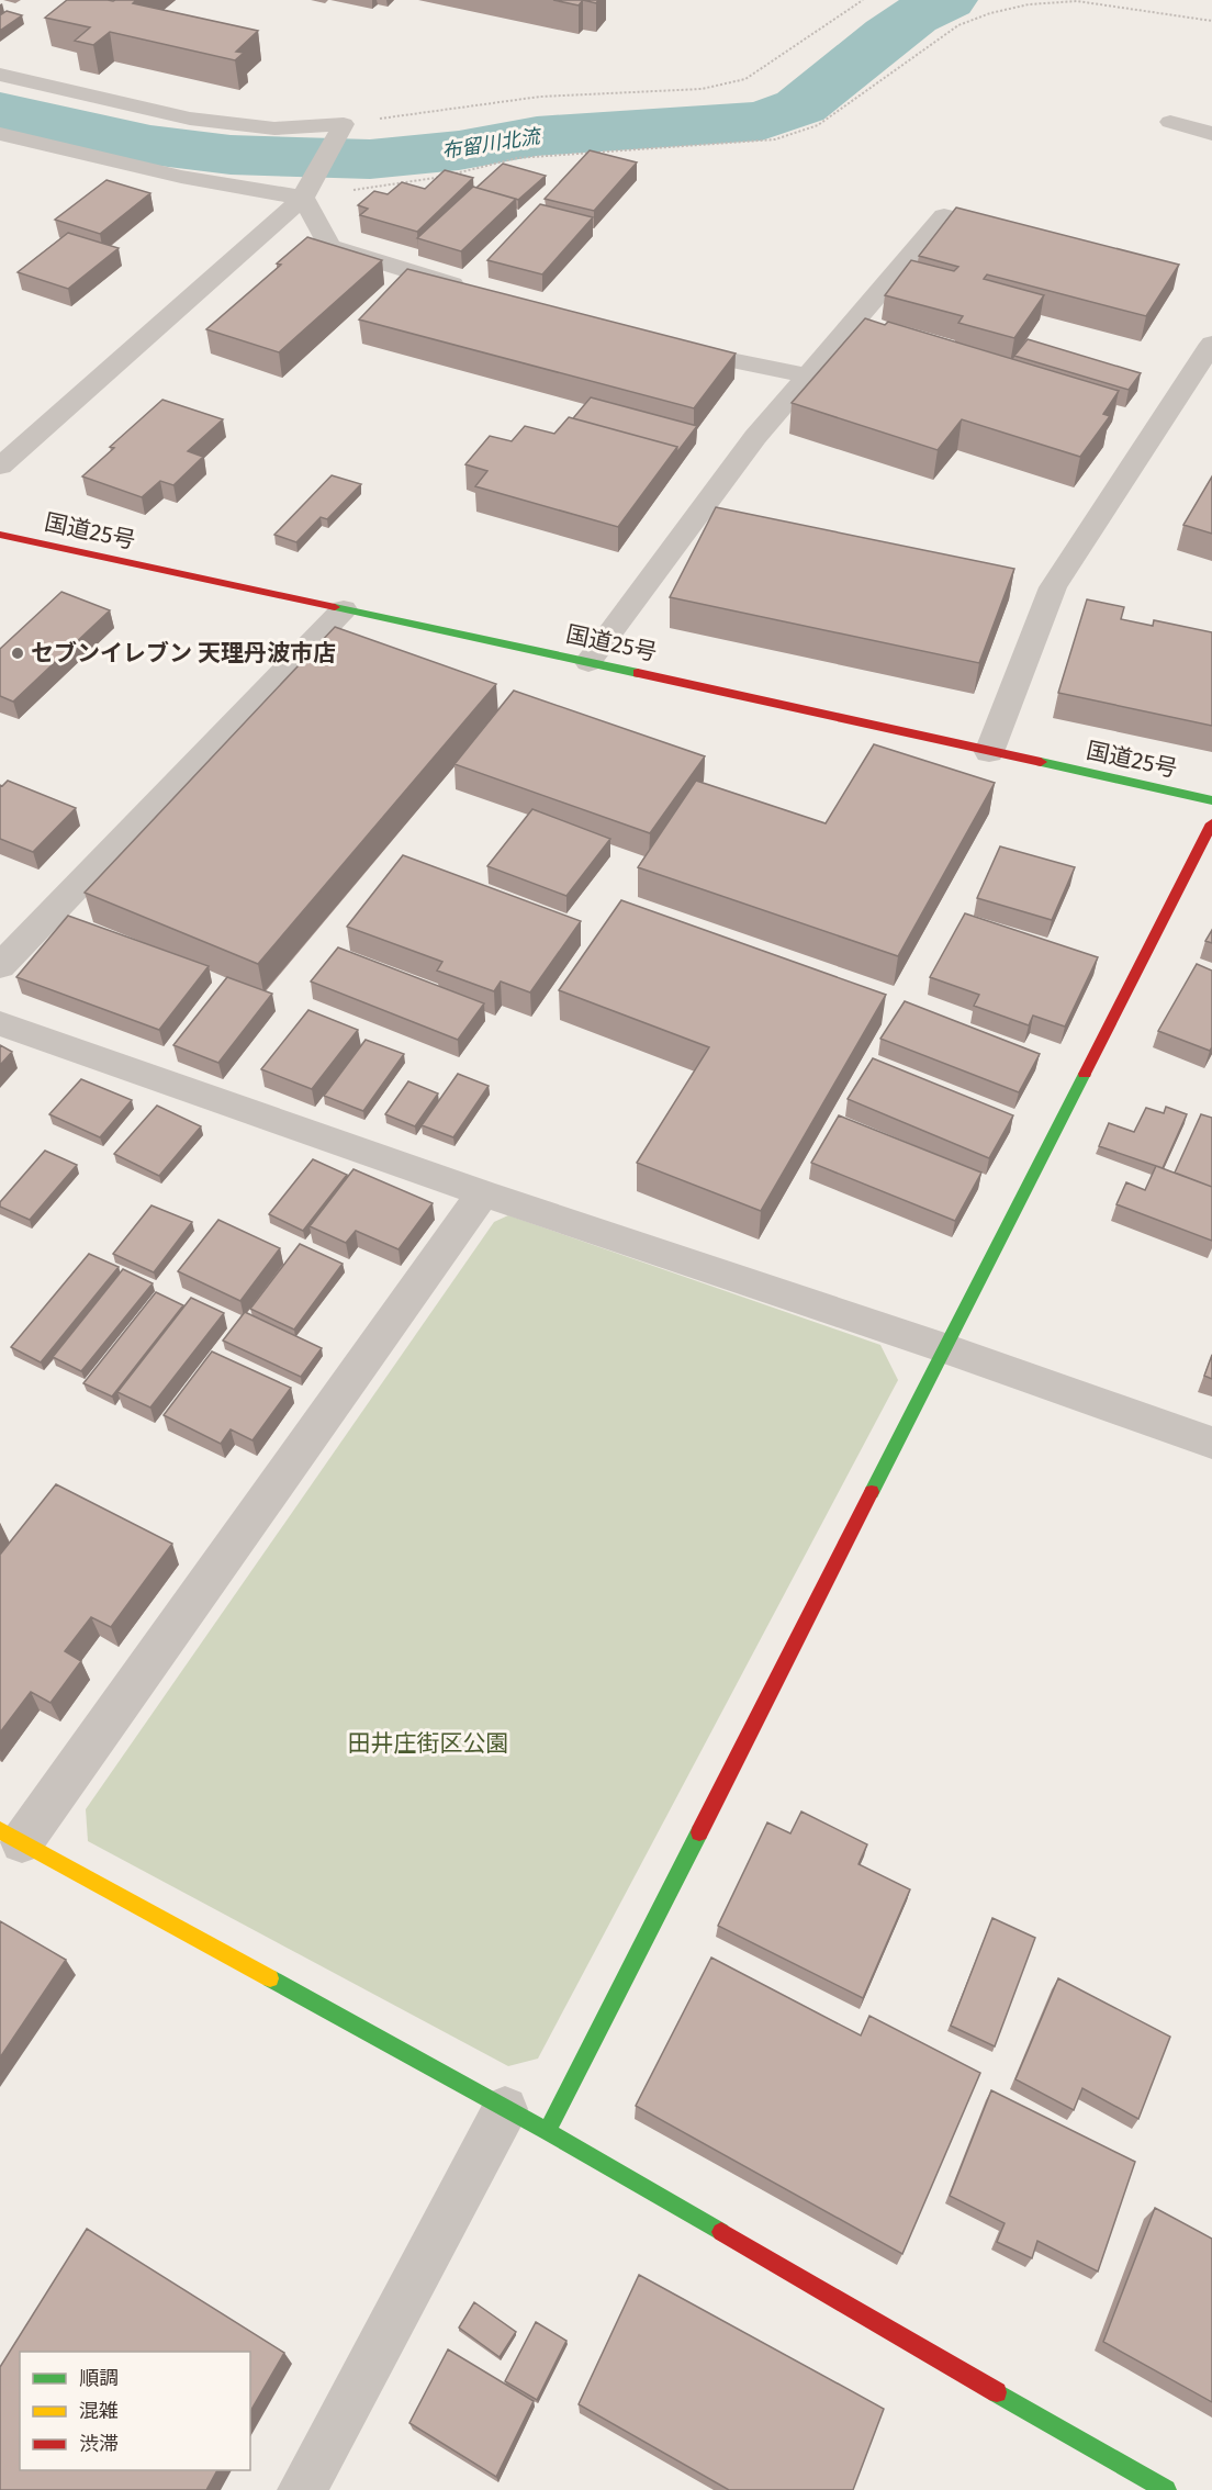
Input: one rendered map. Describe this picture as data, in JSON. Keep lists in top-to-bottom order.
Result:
{
  "streets": {
    "main road": ["国道25号"]
  },
  "water": ["布留川北流"],
  "parks": ["田井庄街区公園"],
  "places": ["セブンイレブン 天理丹波市店"],
  "legend": ["順調", "混雑", "渋滞"]
}
